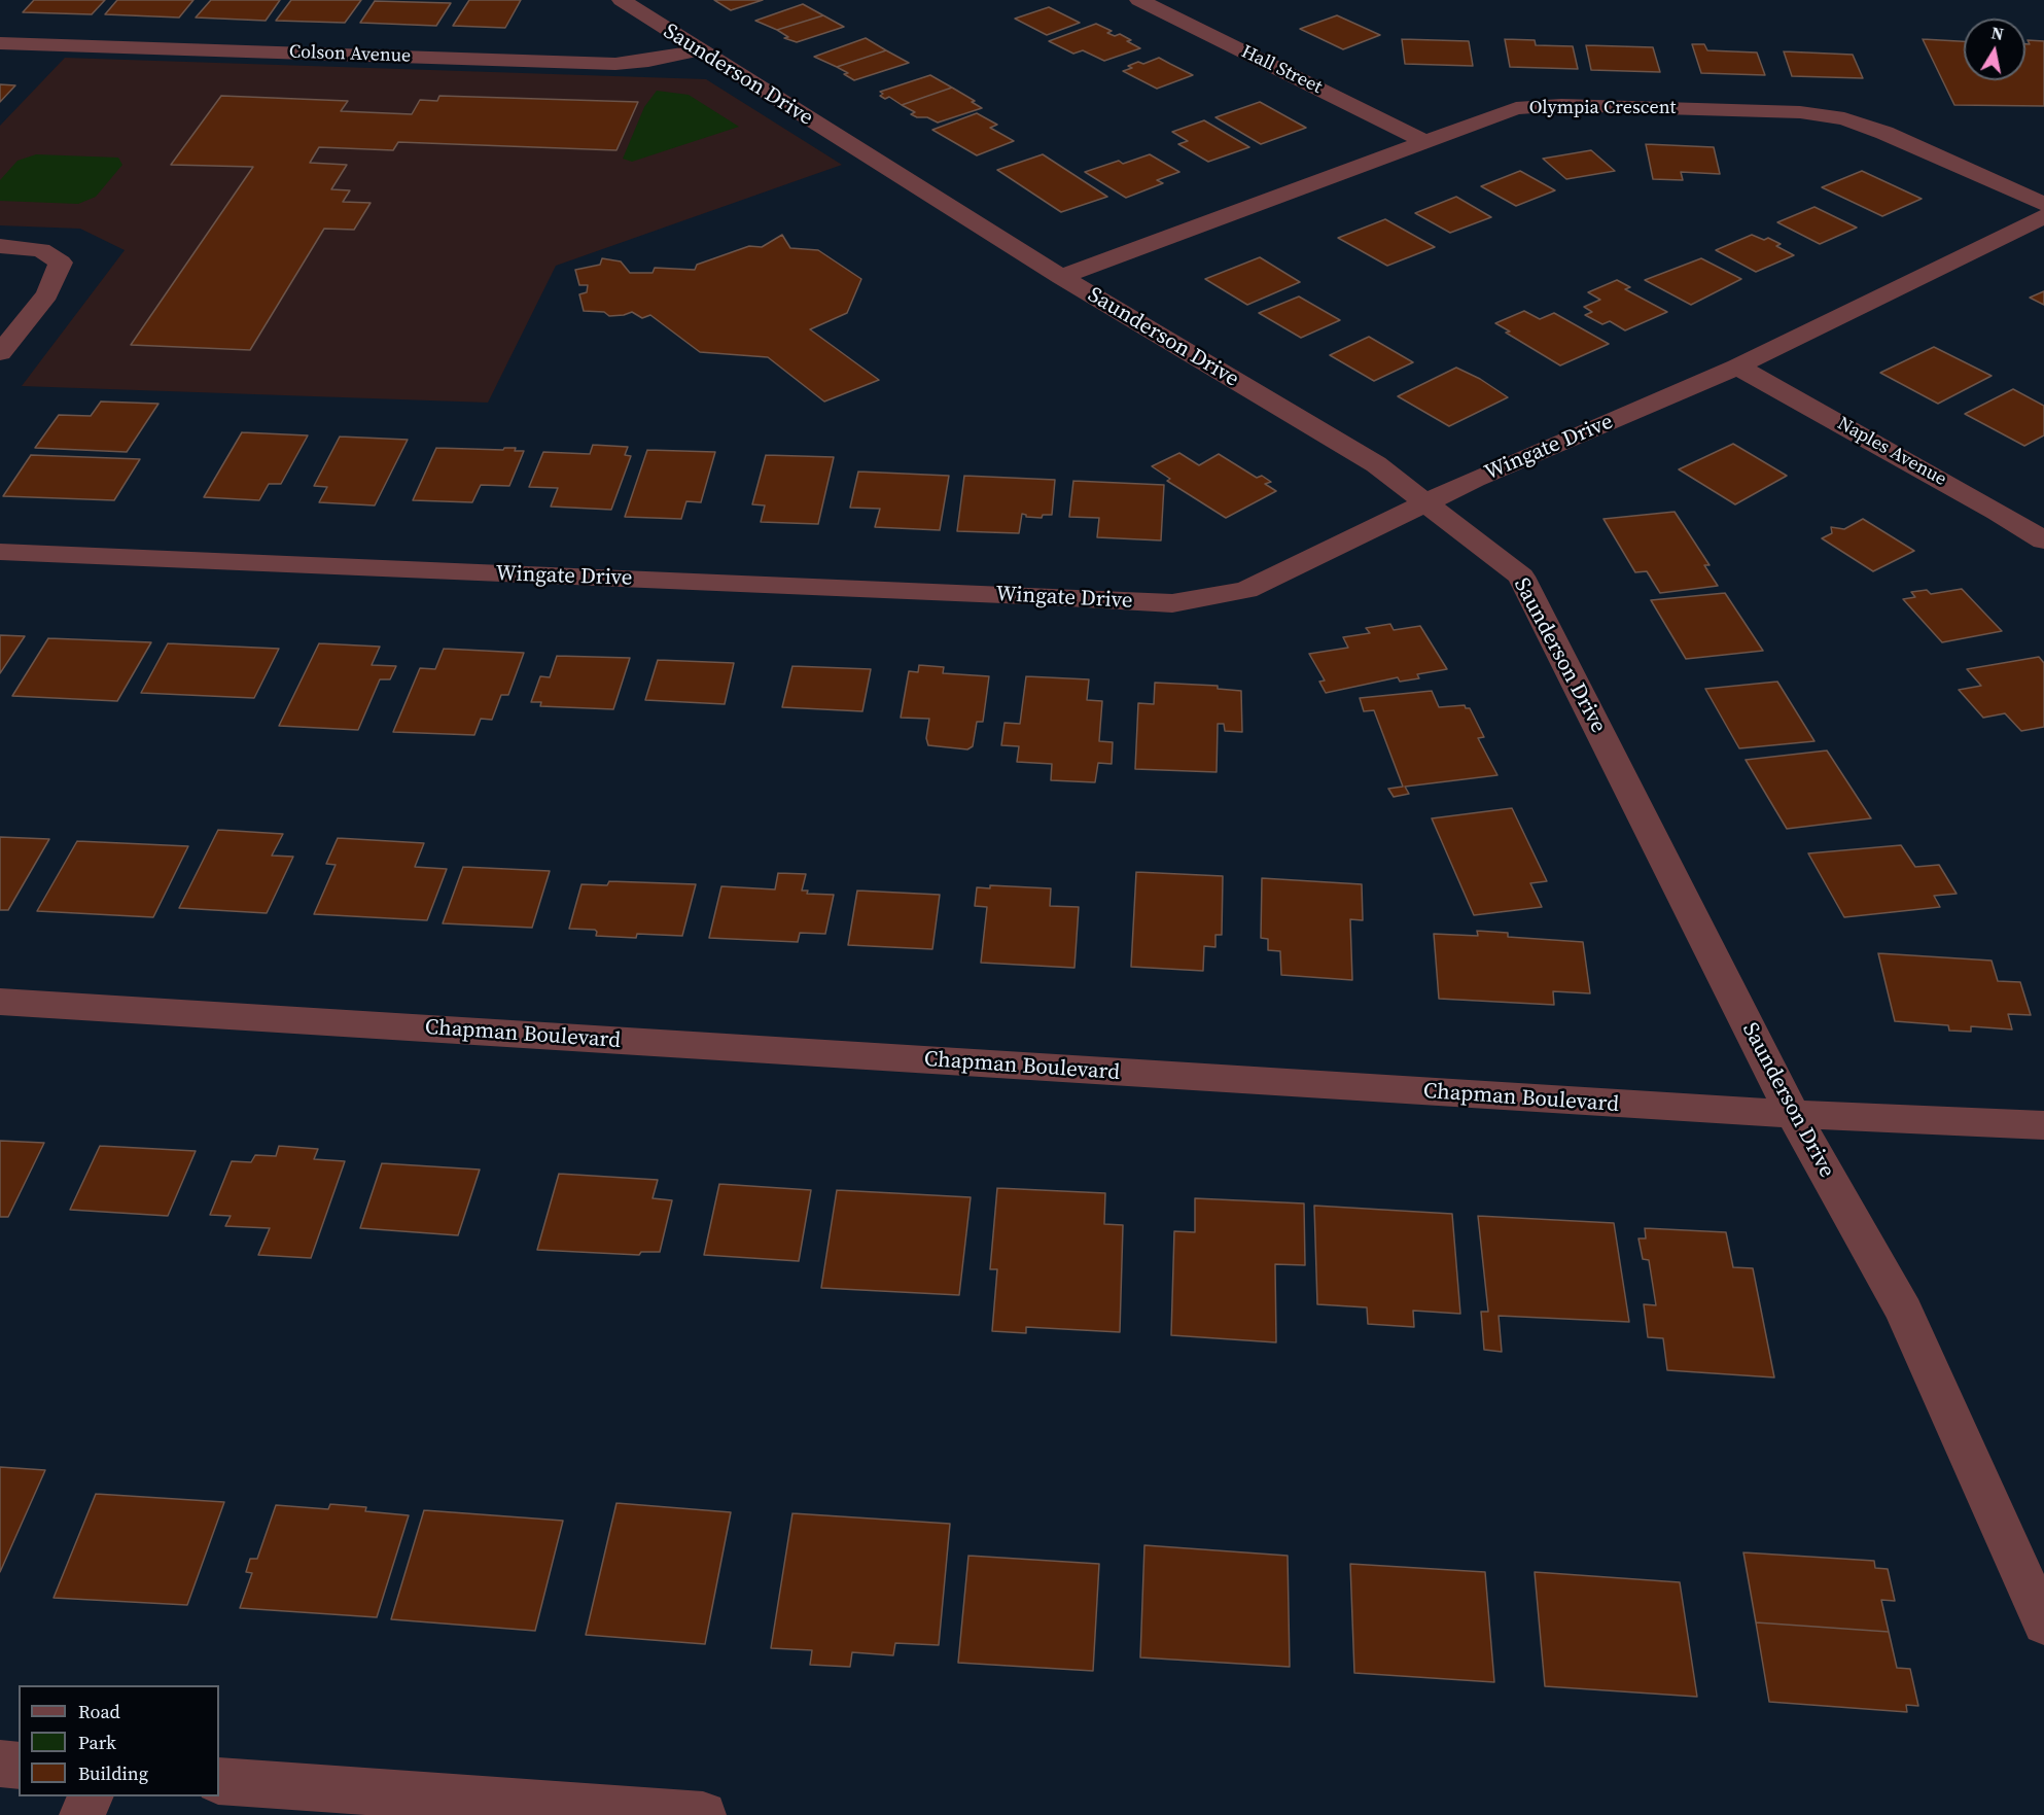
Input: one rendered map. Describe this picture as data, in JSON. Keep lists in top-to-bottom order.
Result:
{
  "streets": {
    "street": [
      "Colson Avenue",
      "Hall Street",
      "Saunderson Drive",
      "Olympia Crescent",
      "Wingate Drive",
      "Naples Avenue",
      "Chapman Boulevard"
    ]
  },
  "crossings": [
    ["Colson Avenue", "Saunderson Drive"],
    ["Hall Street", "Olympia Crescent"],
    ["Saunderson Drive", "Olympia Crescent"],
    ["Saunderson Drive", "Wingate Drive"],
    ["Saunderson Drive", "Chapman Boulevard"],
    ["Wingate Drive", "Naples Avenue"]
  ],
  "legend": ["Road", "Park", "Building"],
  "north": "top"
}
